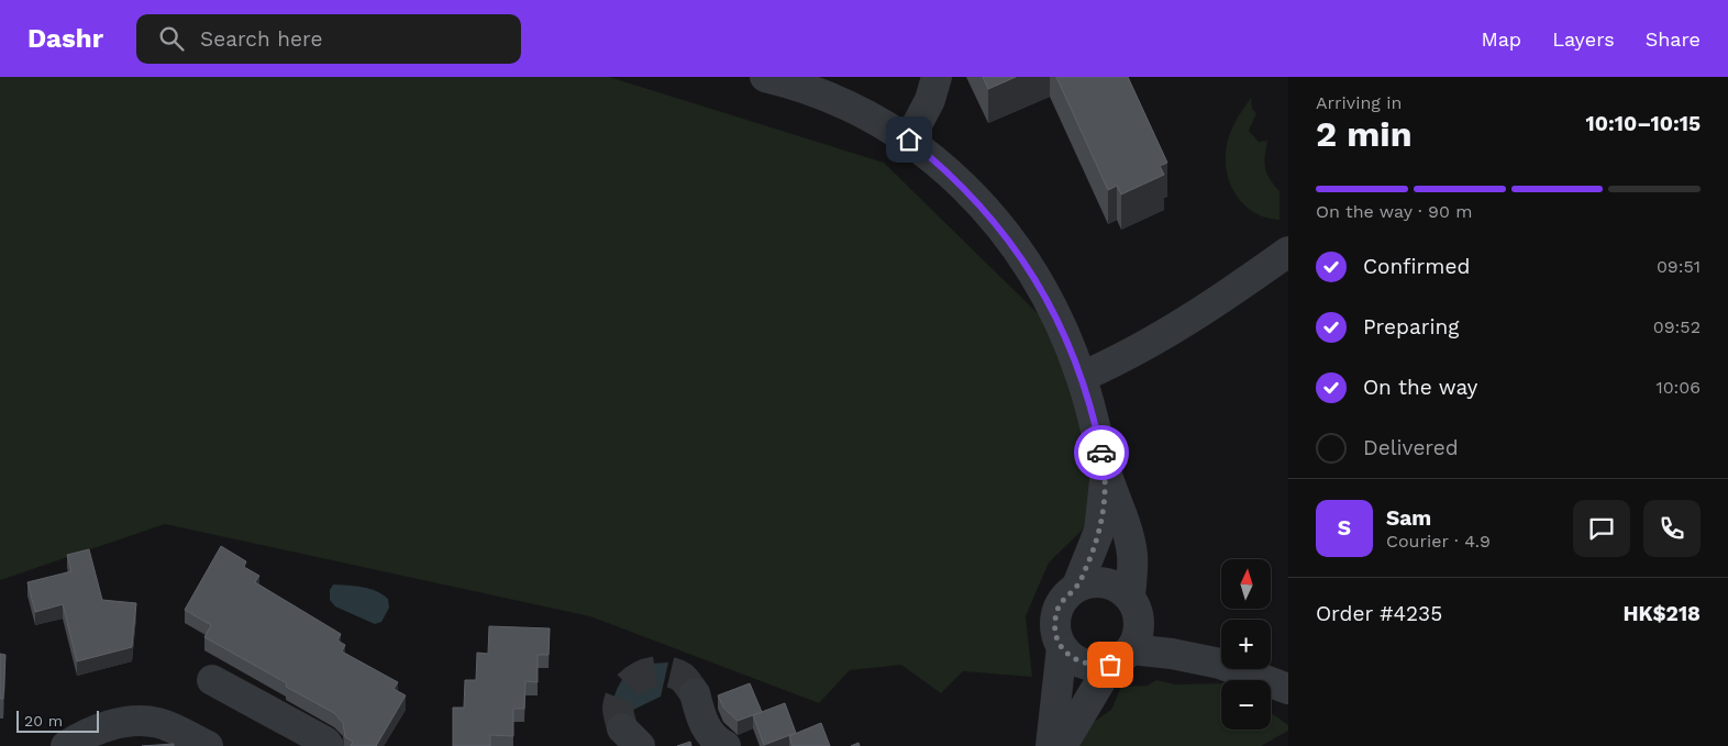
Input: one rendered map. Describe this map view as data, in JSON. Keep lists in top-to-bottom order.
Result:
{
  "scale_bar": "20 m",
  "north": "top",
  "page": {
    "header": "Dashr",
    "search": "Search here",
    "nav": ["Map", "Layers", "Share"],
    "heading": ["2 min", "Arriving in", "10:10–10:15"],
    "panel": [
      "Sam",
      "Courier · 4.9",
      "Order #4235",
      "HK$218"
    ],
    "bar": "On the way · 90 m",
    "list": [
      ["Confirmed", "09:51"],
      ["Preparing", "09:52"],
      ["On the way", "10:06"],
      "Delivered"
    ],
    "round": "S",
    "map_buttons": ["+", "−"],
    "scale": "20 m"
  }
}
